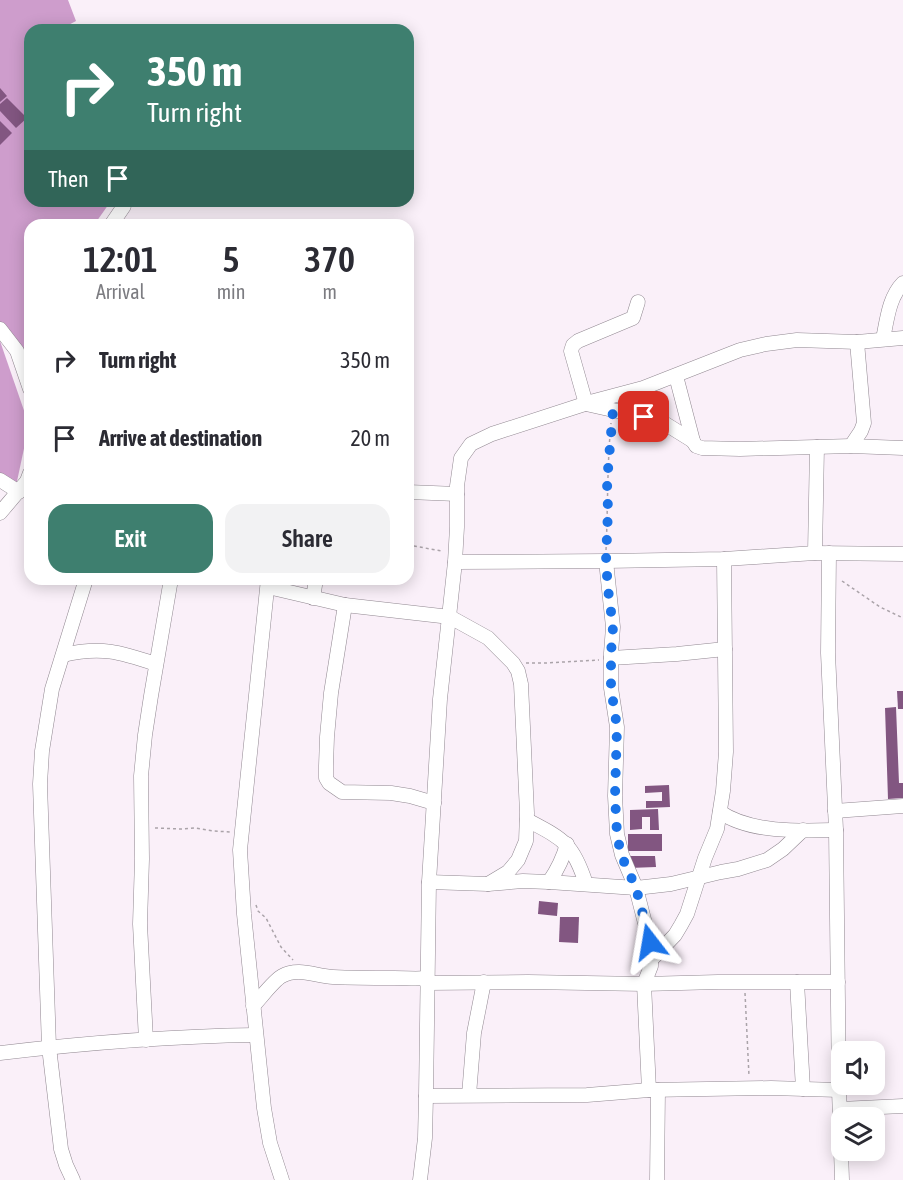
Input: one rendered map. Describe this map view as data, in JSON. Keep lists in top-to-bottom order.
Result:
{
  "page": {
    "turn": ["350 m", "Turn right"],
    "then": "Then",
    "eta": [
      "12:01",
      "Arrival",
      "5",
      "min",
      "370",
      "m"
    ],
    "list": [
      {
        "name": "Turn right",
        "value": "350 m"
      },
      {
        "name": "Arrive at destination",
        "value": "20 m"
      }
    ],
    "buttons": ["Exit", "Share"]
  }
}
